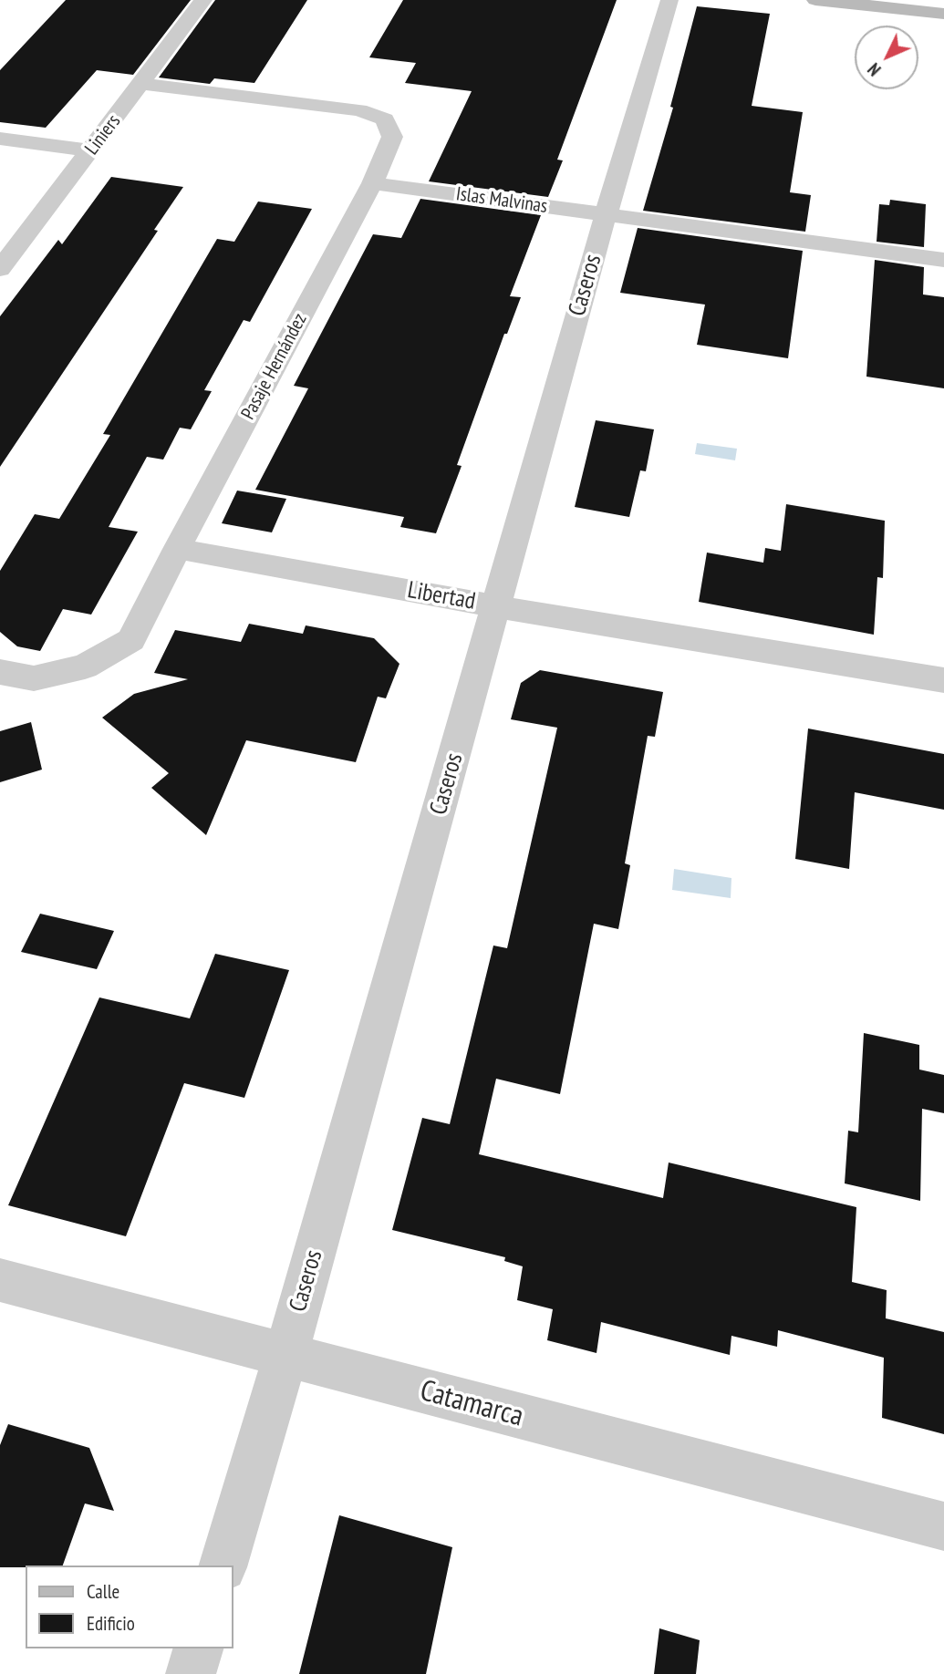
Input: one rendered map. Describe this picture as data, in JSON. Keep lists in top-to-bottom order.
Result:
{
  "streets": {
    "street": [
      "Liniers",
      "Islas Malvinas",
      "Caseros",
      "Pasaje Hernández",
      "Libertad",
      "Catamarca"
    ]
  },
  "crossings": [
    ["Islas Malvinas", "Caseros"],
    ["Islas Malvinas", "Pasaje Hernández"],
    ["Caseros", "Libertad"],
    ["Caseros", "Catamarca"],
    ["Pasaje Hernández", "Libertad"]
  ],
  "legend": ["Calle", "Edificio"],
  "north": "bottom left"
}
